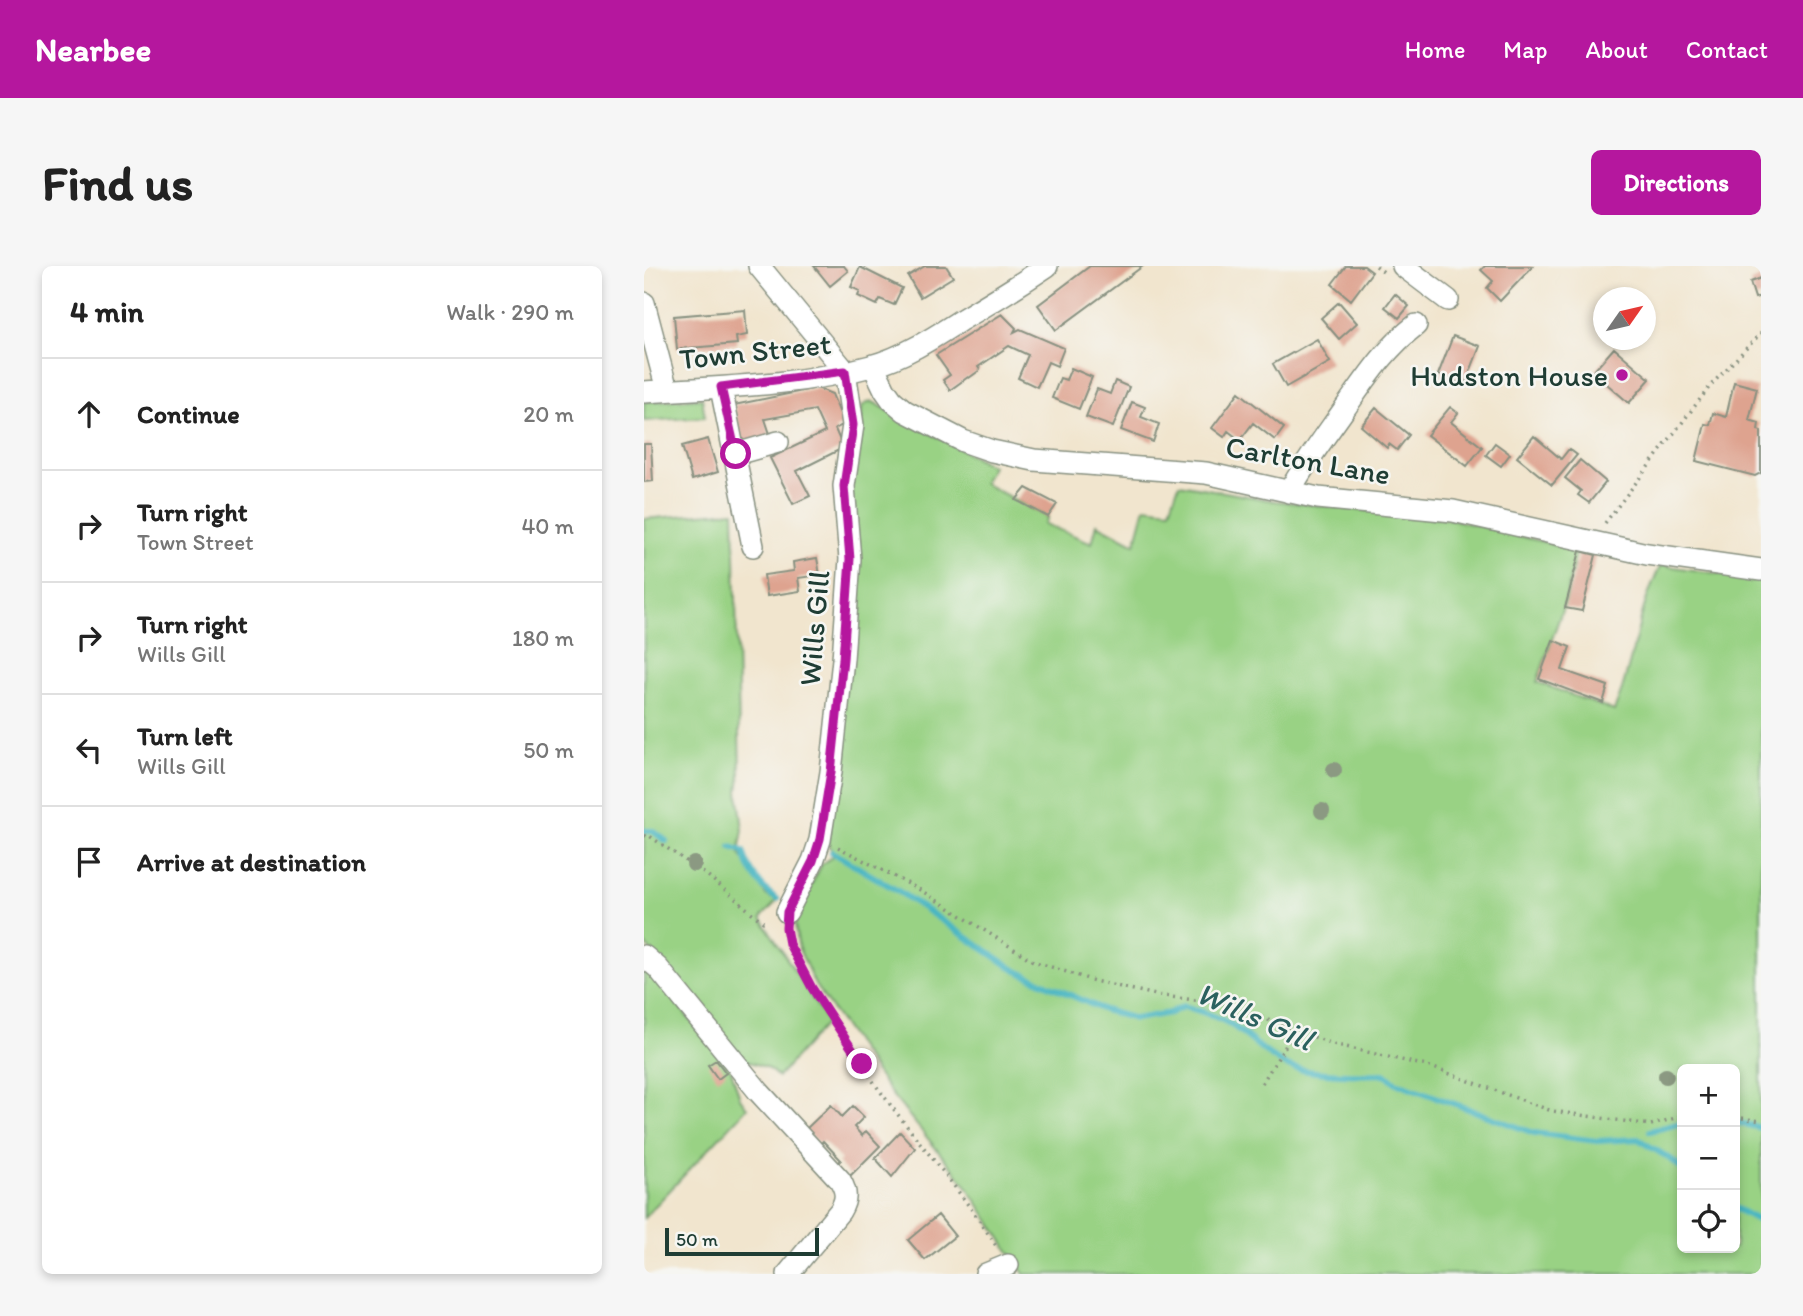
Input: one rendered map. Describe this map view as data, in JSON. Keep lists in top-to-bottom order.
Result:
{
  "streets": {
    "street": ["Town Street", "Carlton Lane", "Wills Gill"]
  },
  "crossings": [
    ["Town Street", "Carlton Lane"],
    ["Town Street", "Wills Gill"]
  ],
  "water": ["Wills Gill"],
  "places": ["Hudston House"],
  "scale_bar": "50 m",
  "north": "top right",
  "page": {
    "header": "Nearbee",
    "nav": [
      "Home",
      "Map",
      "About",
      "Contact"
    ],
    "buttons": "Directions",
    "title": "Find us",
    "heading": ["4 min", "Walk · 290 m"],
    "list": [
      ["Continue", "20 m"],
      ["Turn right", "Town Street", "40 m"],
      ["Turn right", "Wills Gill", "180 m"],
      ["Turn left", "Wills Gill", "50 m"],
      "Arrive at destination"
    ],
    "map_buttons": ["+", "−"],
    "scale": "50 m"
  }
}
